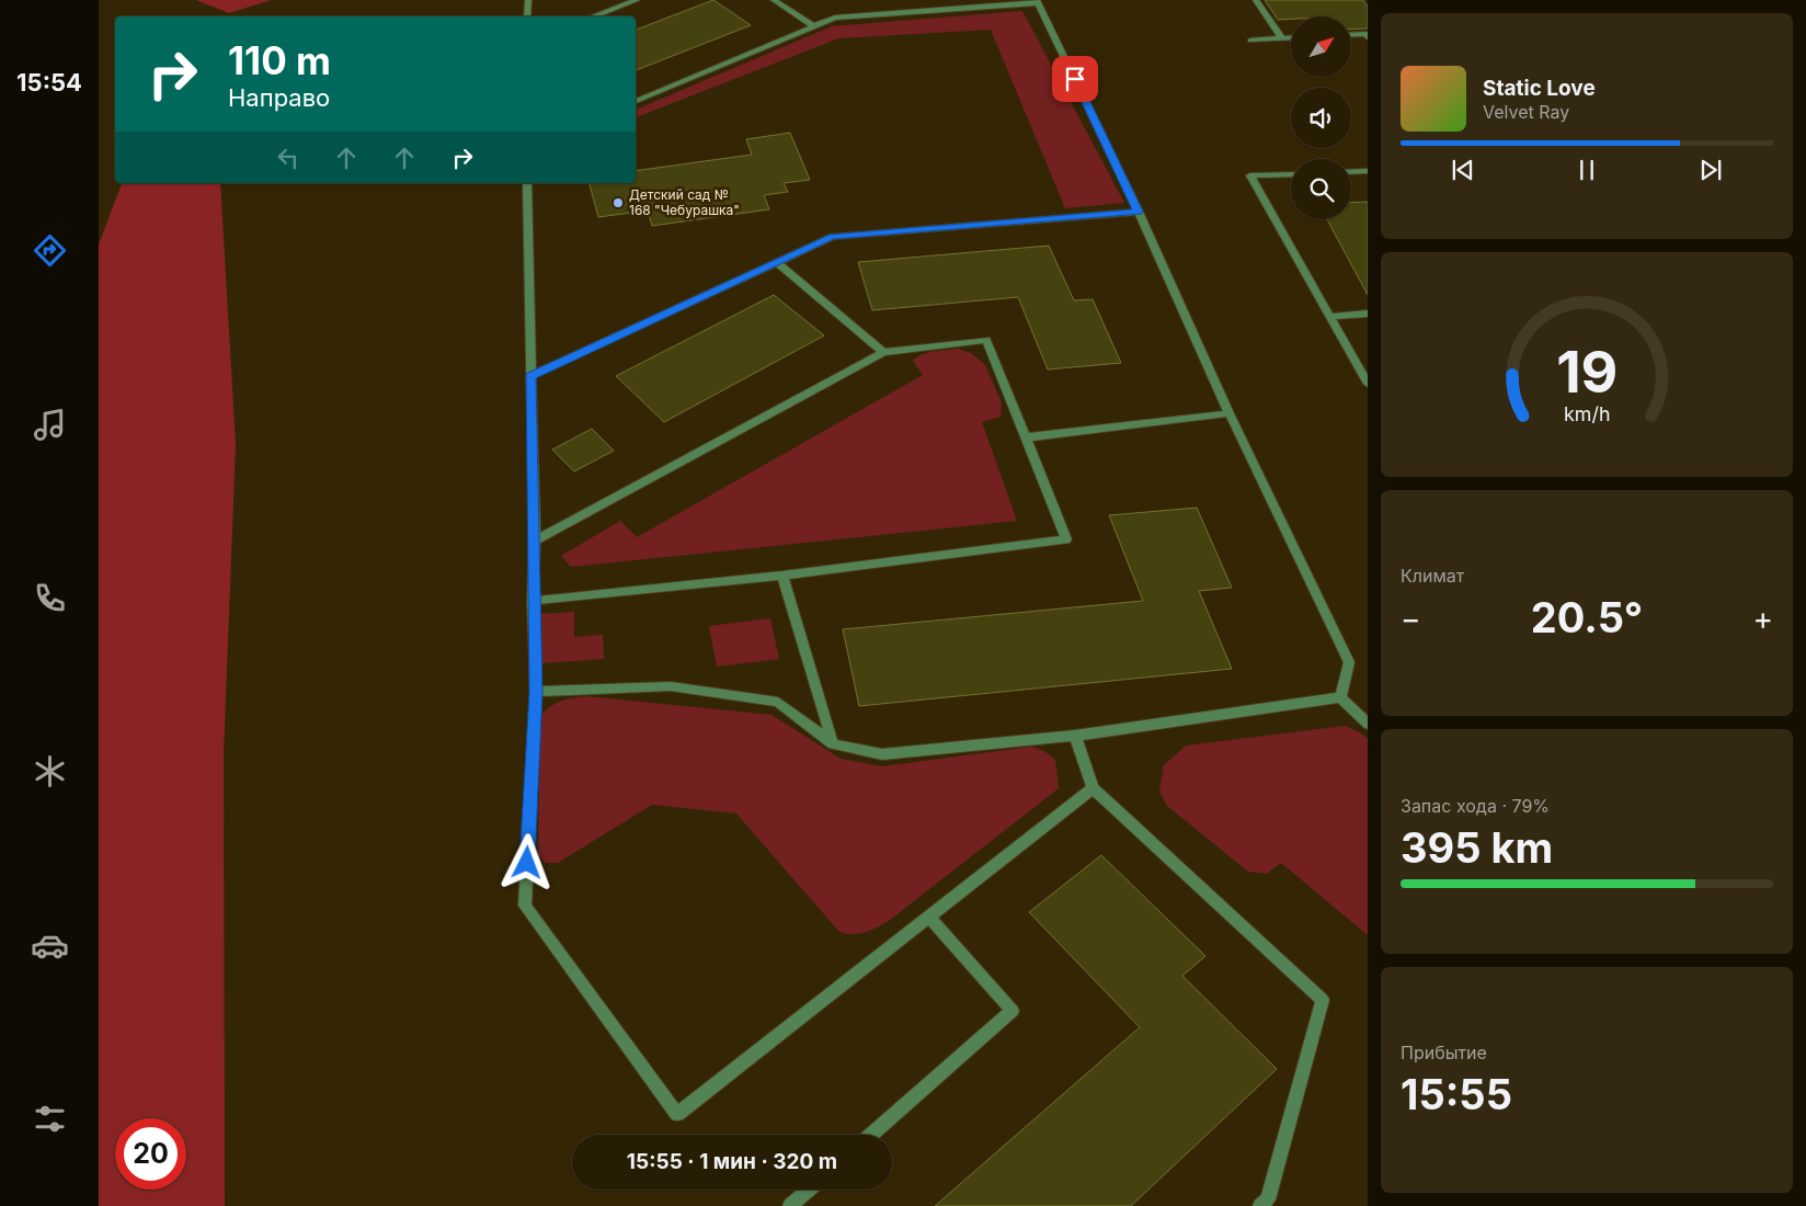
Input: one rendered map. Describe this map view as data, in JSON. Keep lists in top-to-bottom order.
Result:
{
  "places": ["Детский сад № 168 \"Чебурашка\""],
  "north": "top right",
  "page": {
    "tabs": "15:54",
    "turn": ["110 m", "Направо"],
    "song": ["Static Love", "Velvet Ray"],
    "tile": [
      "Климат",
      ["Запас хода · 79%", "395 km"],
      ["Прибытие", "15:55"]
    ],
    "heat": ["−", "20.5°", "+"],
    "limit": "20",
    "trip": "15:55 · 1 мин · 320 m",
    "gauge": ["19", "km/h"]
  }
}
